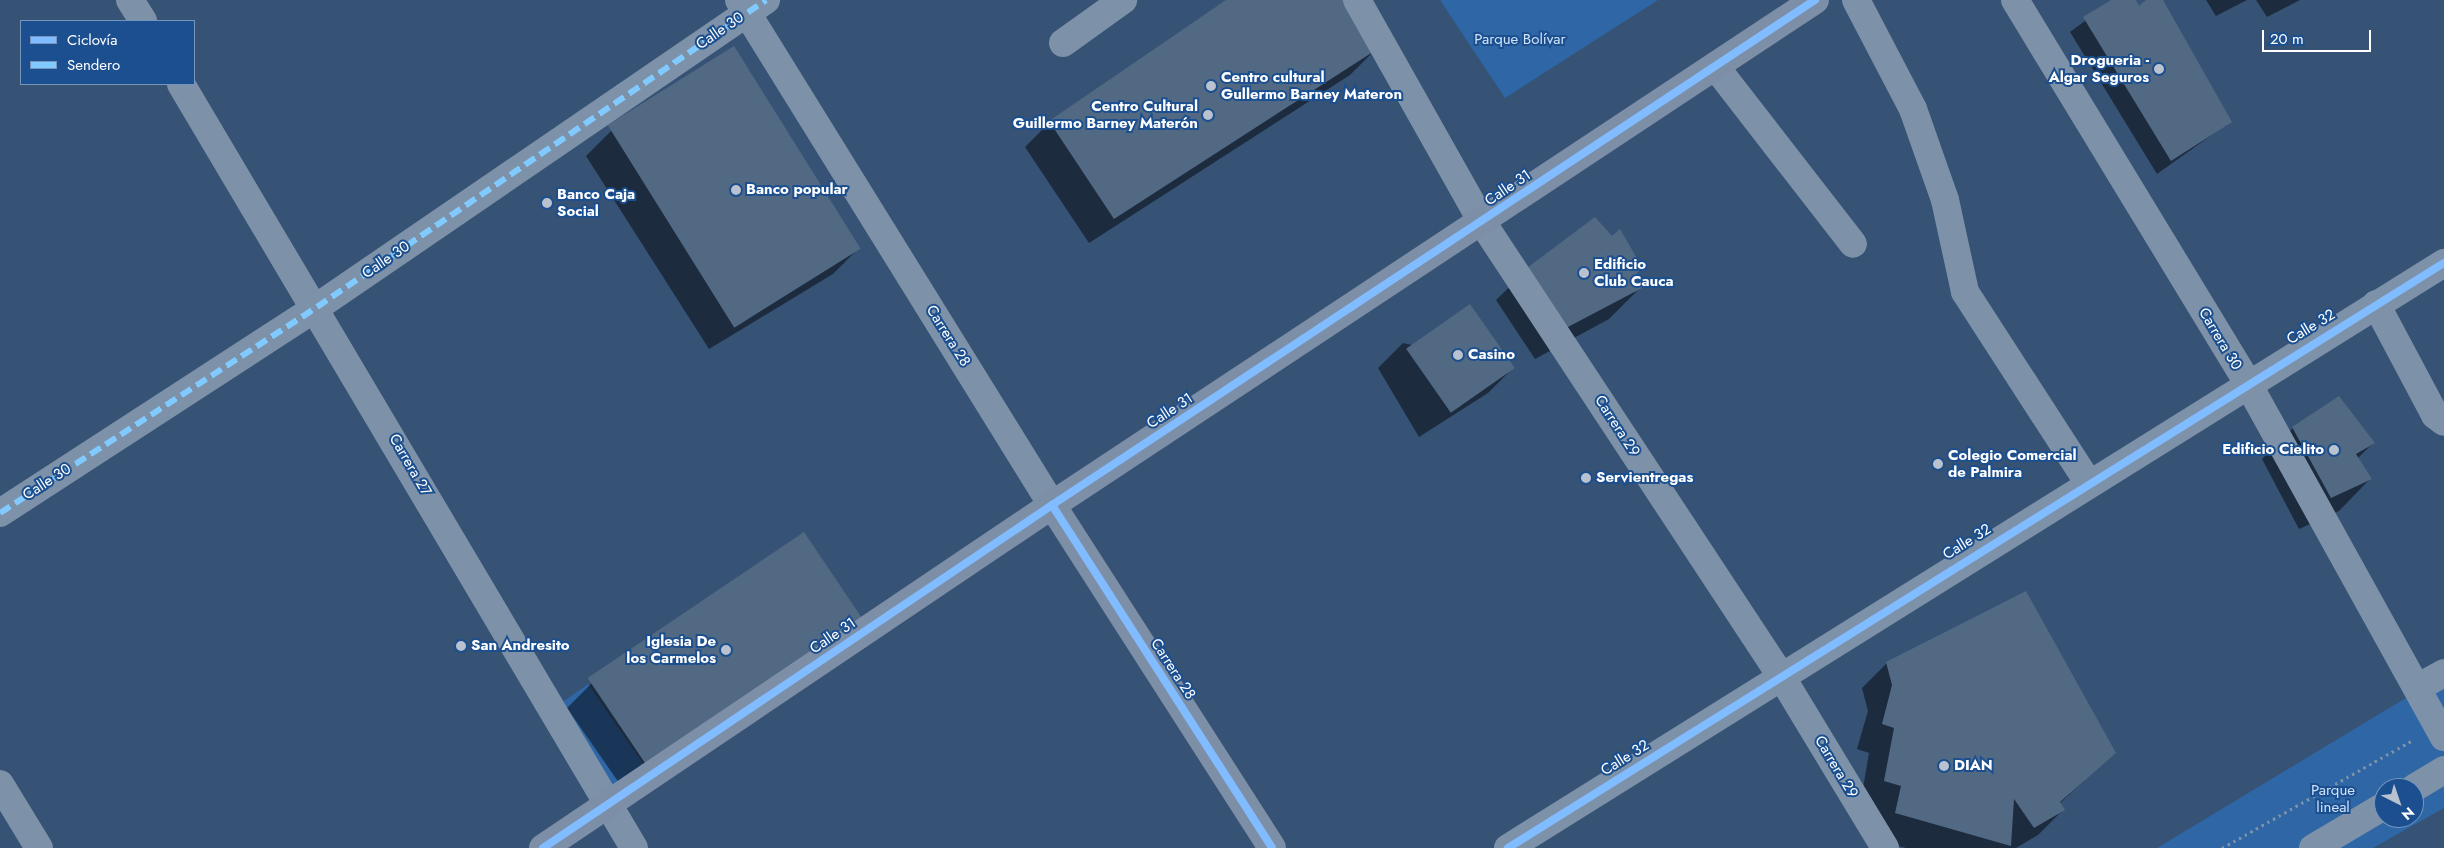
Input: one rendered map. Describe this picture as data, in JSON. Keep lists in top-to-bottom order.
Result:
{
  "streets": {
    "main road": ["Calle 31", "Carrera 28"],
    "street": [
      "Calle 30",
      "Calle 32",
      "Carrera 30",
      "Carrera 29",
      "Carrera 27"
    ]
  },
  "crossings": [
    ["Calle 30", "Carrera 28"],
    ["Calle 30", "Carrera 27"],
    ["Calle 31", "Carrera 28"],
    ["Calle 31", "Carrera 29"],
    ["Calle 31", "Carrera 27"],
    ["Calle 32", "Carrera 30"],
    ["Calle 32", "Carrera 29"]
  ],
  "parks": ["Parque Bolívar", "Parque lineal"],
  "places": [
    "Drogueria - Algar Seguros",
    "Centro cultural Gullermo Barney Materon",
    "Centro Cultural Guillermo Barney Materón",
    "Banco popular",
    "Banco Caja Social",
    "Edificio Club Cauca",
    "Casino",
    "Edificio Cielito",
    "Colegio Comercial de Palmira",
    "Servientregas",
    "San Andresito",
    "Iglesia De los Carmelos",
    "DIAN"
  ],
  "legend": ["Ciclovía", "Sendero"],
  "scale_bar": "20 m",
  "north": "bottom right"
}
